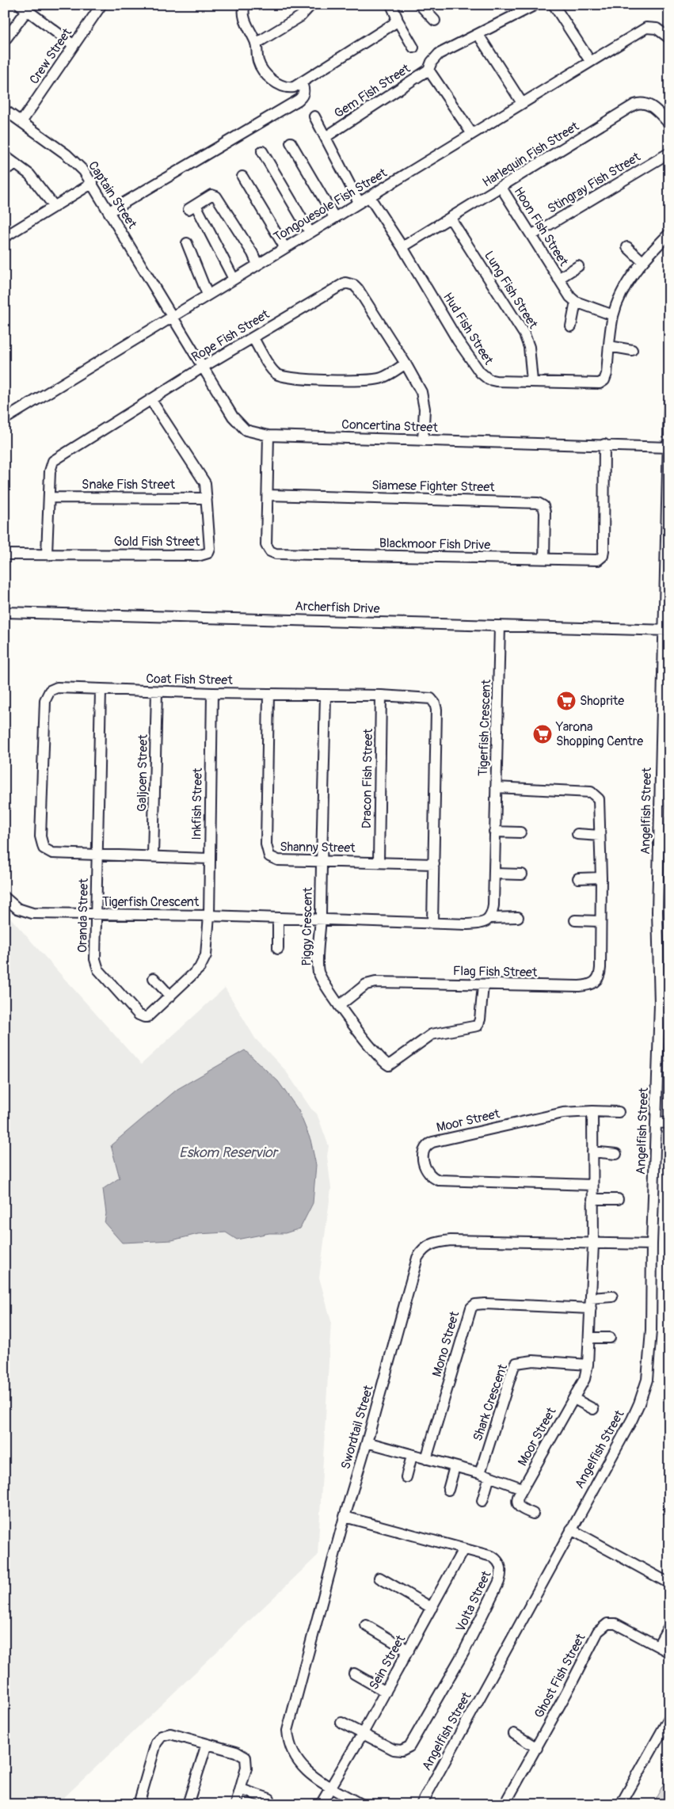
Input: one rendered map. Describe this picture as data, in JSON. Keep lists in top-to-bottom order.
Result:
{
  "streets": {
    "street": [
      "Crew Street",
      "Gem Fish Street",
      "Harlequin Fish Street",
      "Stingray Fish Street",
      "Captain Street",
      "Tongouesole Fish Street",
      "Hoon Fish Street",
      "Lung Fish Street",
      "Hud Fish Street",
      "Rope Fish Street",
      "Concertina Street",
      "Snake Fish Street",
      "Siamese Fighter Street",
      "Gold Fish Street",
      "Blackmoor Fish Drive",
      "Archerfish Drive",
      "Coat Fish Street",
      "Tigerfish Crescent",
      "Galjoen Street",
      "Dracon Fish Street",
      "Inkfish Street",
      "Angelfish Street",
      "Shanny Street",
      "Oranda Street",
      "Piggy Crescent",
      "Flag Fish Street",
      "Moor Street",
      "Mono Street",
      "Shark Crescent",
      "Swordtail Street",
      "Volta Street",
      "Sein Street",
      "Ghost Fish Street"
    ]
  },
  "crossings": [
    ["Crew Street", "Captain Street"],
    ["Gem Fish Street", "Tongouesole Fish Street"],
    ["Harlequin Fish Street", "Hoon Fish Street"],
    ["Harlequin Fish Street", "Lung Fish Street"],
    ["Harlequin Fish Street", "Hud Fish Street"],
    ["Stingray Fish Street", "Hoon Fish Street"],
    ["Captain Street", "Tongouesole Fish Street"],
    ["Captain Street", "Concertina Street"],
    ["Tongouesole Fish Street", "Hud Fish Street"],
    ["Tongouesole Fish Street", "Concertina Street"],
    ["Lung Fish Street", "Hud Fish Street"],
    ["Rope Fish Street", "Concertina Street"],
    ["Rope Fish Street", "Snake Fish Street"],
    ["Rope Fish Street", "Gold Fish Street"],
    ["Concertina Street", "Blackmoor Fish Drive"],
    ["Concertina Street", "Angelfish Street"],
    ["Snake Fish Street", "Gold Fish Street"],
    ["Siamese Fighter Street", "Blackmoor Fish Drive"],
    ["Archerfish Drive", "Tigerfish Crescent"],
    ["Archerfish Drive", "Angelfish Street"],
    ["Coat Fish Street", "Tigerfish Crescent"],
    ["Coat Fish Street", "Galjoen Street"],
    ["Coat Fish Street", "Dracon Fish Street"],
    ["Coat Fish Street", "Inkfish Street"],
    ["Coat Fish Street", "Shanny Street"],
    ["Coat Fish Street", "Oranda Street"],
    ["Coat Fish Street", "Piggy Crescent"],
    ["Tigerfish Crescent", "Inkfish Street"],
    ["Tigerfish Crescent", "Oranda Street"],
    ["Tigerfish Crescent", "Piggy Crescent"],
    ["Tigerfish Crescent", "Flag Fish Street"],
    ["Dracon Fish Street", "Shanny Street"],
    ["Inkfish Street", "Oranda Street"],
    ["Angelfish Street", "Swordtail Street"],
    ["Shanny Street", "Piggy Crescent"],
    ["Piggy Crescent", "Flag Fish Street"],
    ["Moor Street", "Mono Street"],
    ["Moor Street", "Shark Crescent"],
    ["Moor Street", "Swordtail Street"],
    ["Swordtail Street", "Volta Street"],
    ["Swordtail Street", "Sein Street"],
    ["Volta Street", "Sein Street"]
  ],
  "water": ["Eskom Reservior"],
  "places": {
    "supermarket": ["Shoprite", "Yarona Shopping Centre"]
  }
}
